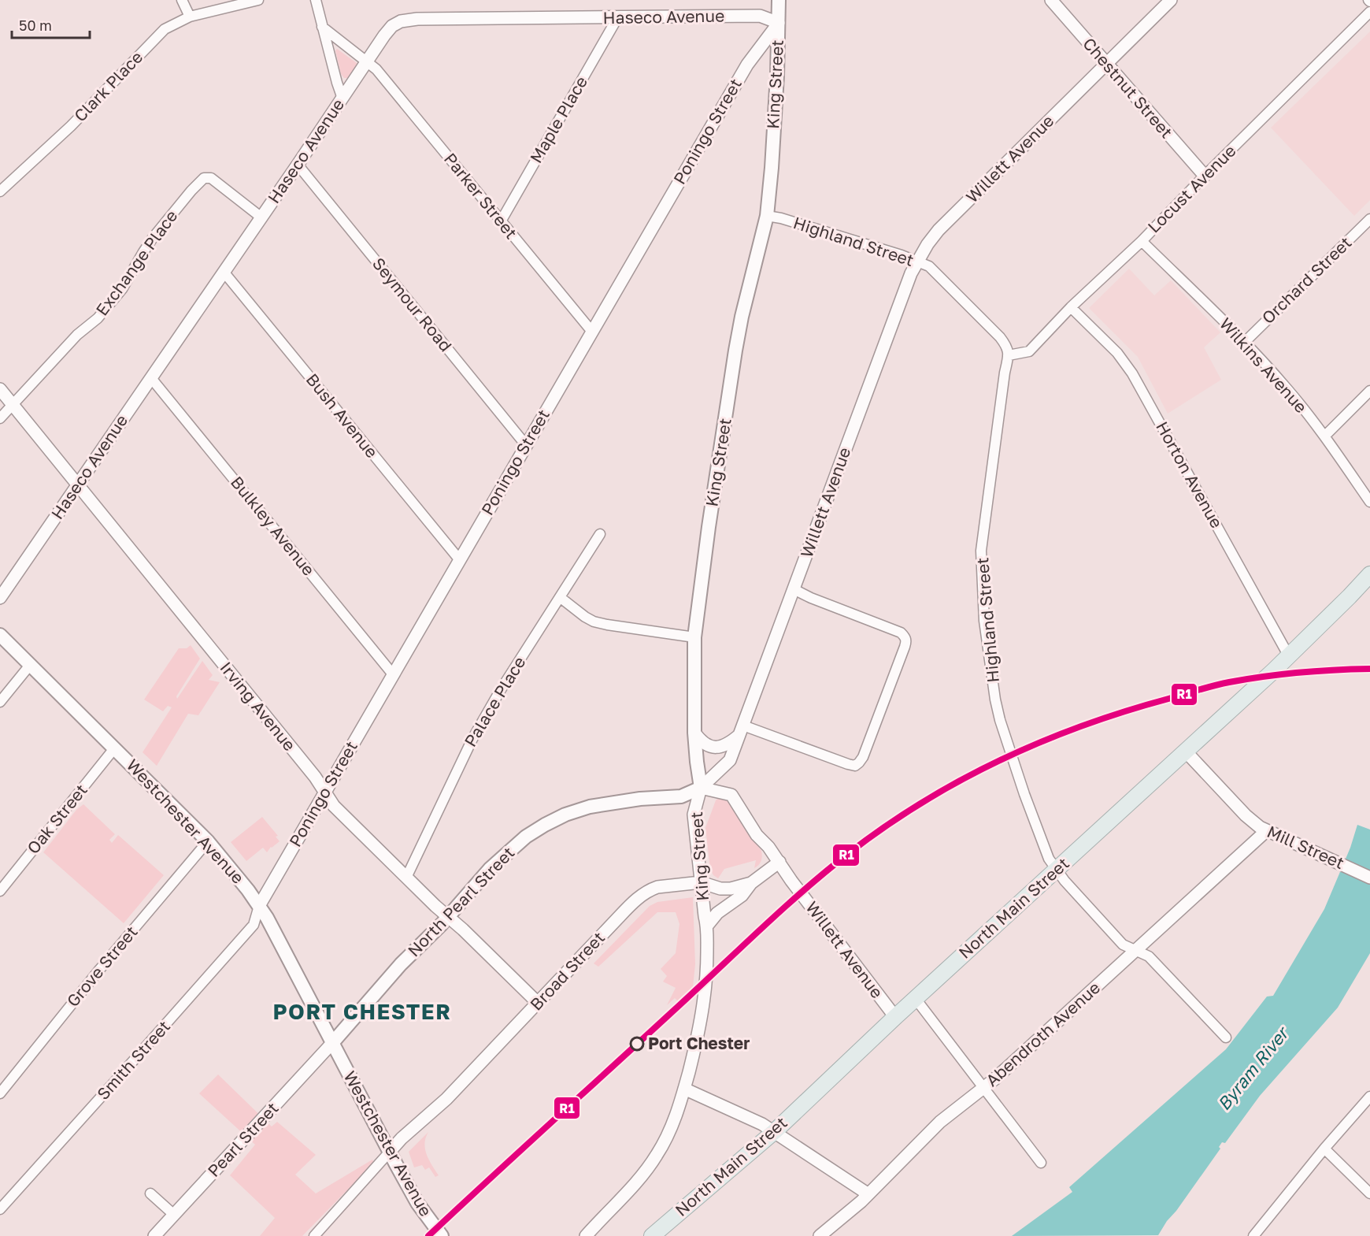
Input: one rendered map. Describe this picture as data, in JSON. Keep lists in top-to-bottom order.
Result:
{
  "streets": {
    "main road": [
      "King Street",
      "Westchester Avenue",
      "North Pearl Street",
      "North Main Street"
    ],
    "street": [
      "Haseco Avenue",
      "Clark Place",
      "Chestnut Street",
      "Maple Place",
      "Poningo Street",
      "Willett Avenue",
      "Locust Avenue",
      "Parker Street",
      "Highland Street",
      "Exchange Place",
      "Orchard Street",
      "Seymour Road",
      "Wilkins Avenue",
      "Bush Avenue",
      "Horton Avenue",
      "Bulkley Avenue",
      "Palace Place",
      "Irving Avenue",
      "Oak Street",
      "Mill Street",
      "Grove Street",
      "Broad Street",
      "Abendroth Avenue",
      "Smith Street",
      "Pearl Street"
    ]
  },
  "crossings": [
    ["Haseco Avenue", "King Street"],
    ["Haseco Avenue", "Maple Place"],
    ["Haseco Avenue", "Poningo Street"],
    ["Haseco Avenue", "Parker Street"],
    ["Haseco Avenue", "Exchange Place"],
    ["Haseco Avenue", "Seymour Road"],
    ["Haseco Avenue", "Bush Avenue"],
    ["Haseco Avenue", "Bulkley Avenue"],
    ["Haseco Avenue", "Irving Avenue"],
    ["King Street", "Poningo Street"],
    ["King Street", "Willett Avenue"],
    ["King Street", "Highland Street"],
    ["King Street", "North Pearl Street"],
    ["King Street", "Broad Street"],
    ["Chestnut Street", "Willett Avenue"],
    ["Chestnut Street", "Locust Avenue"],
    ["Maple Place", "Parker Street"],
    ["Poningo Street", "Parker Street"],
    ["Poningo Street", "Seymour Road"],
    ["Poningo Street", "Bush Avenue"],
    ["Poningo Street", "Bulkley Avenue"],
    ["Poningo Street", "Irving Avenue"],
    ["Poningo Street", "Westchester Avenue"],
    ["Poningo Street", "Smith Street"],
    ["Willett Avenue", "Highland Street"],
    ["Willett Avenue", "North Pearl Street"],
    ["Willett Avenue", "North Main Street"],
    ["Willett Avenue", "Broad Street"],
    ["Locust Avenue", "Highland Street"],
    ["Locust Avenue", "Wilkins Avenue"],
    ["Locust Avenue", "Horton Avenue"],
    ["Highland Street", "North Main Street"],
    ["Highland Street", "Abendroth Avenue"],
    ["Exchange Place", "Irving Avenue"],
    ["Orchard Street", "Wilkins Avenue"],
    ["Horton Avenue", "North Main Street"],
    ["Palace Place", "Irving Avenue"],
    ["Irving Avenue", "North Pearl Street"],
    ["Irving Avenue", "Broad Street"],
    ["Oak Street", "Westchester Avenue"],
    ["Westchester Avenue", "North Pearl Street"],
    ["Westchester Avenue", "Grove Street"],
    ["Westchester Avenue", "Broad Street"],
    ["Westchester Avenue", "Smith Street"],
    ["Westchester Avenue", "Pearl Street"],
    ["Mill Street", "North Main Street"],
    ["Mill Street", "Abendroth Avenue"],
    ["North Pearl Street", "Pearl Street"]
  ],
  "districts": ["PORT CHESTER"],
  "water": ["Byram River"],
  "places": ["Port Chester"],
  "lines": ["transit line R1"],
  "scale_bar": "50 m"
}
